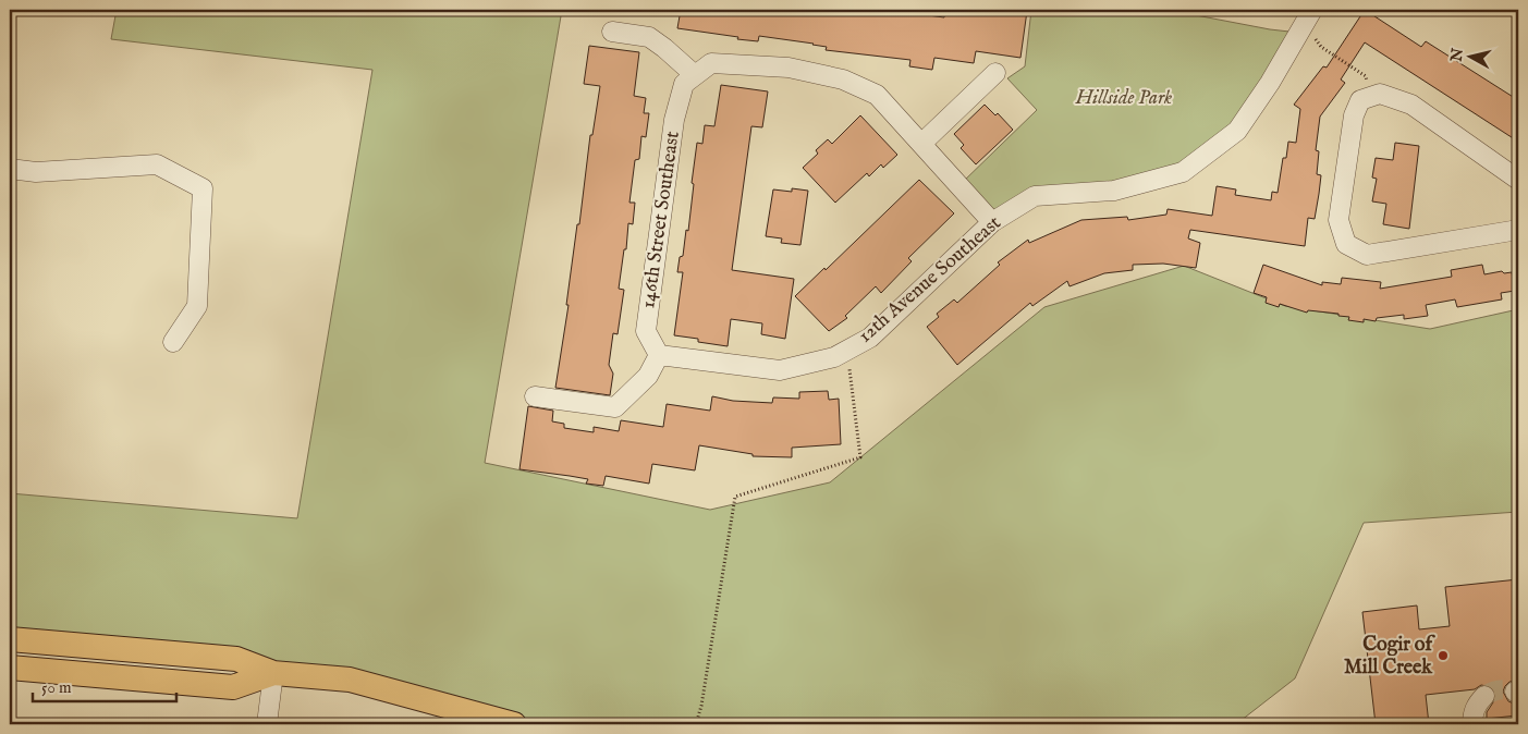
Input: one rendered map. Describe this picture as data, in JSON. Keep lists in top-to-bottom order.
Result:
{
  "streets": {
    "street": ["146th Street Southeast", "12th Avenue Southeast"]
  },
  "crossings": [
    ["146th Street Southeast", "12th Avenue Southeast"]
  ],
  "parks": ["Hillside Park"],
  "places": ["Cogir of Mill Creek"],
  "scale_bar": "50 m",
  "north": "left"
}
